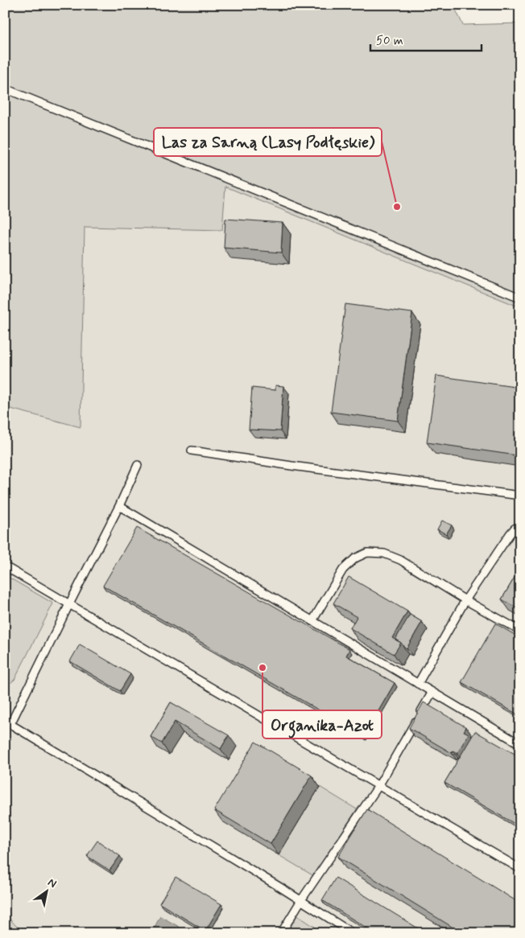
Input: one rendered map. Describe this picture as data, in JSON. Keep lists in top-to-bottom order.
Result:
{
  "places": ["Las za Sarną (Lasy Podłęskie)", "Organika-Azot"],
  "scale_bar": "50 m",
  "north": "top right"
}
